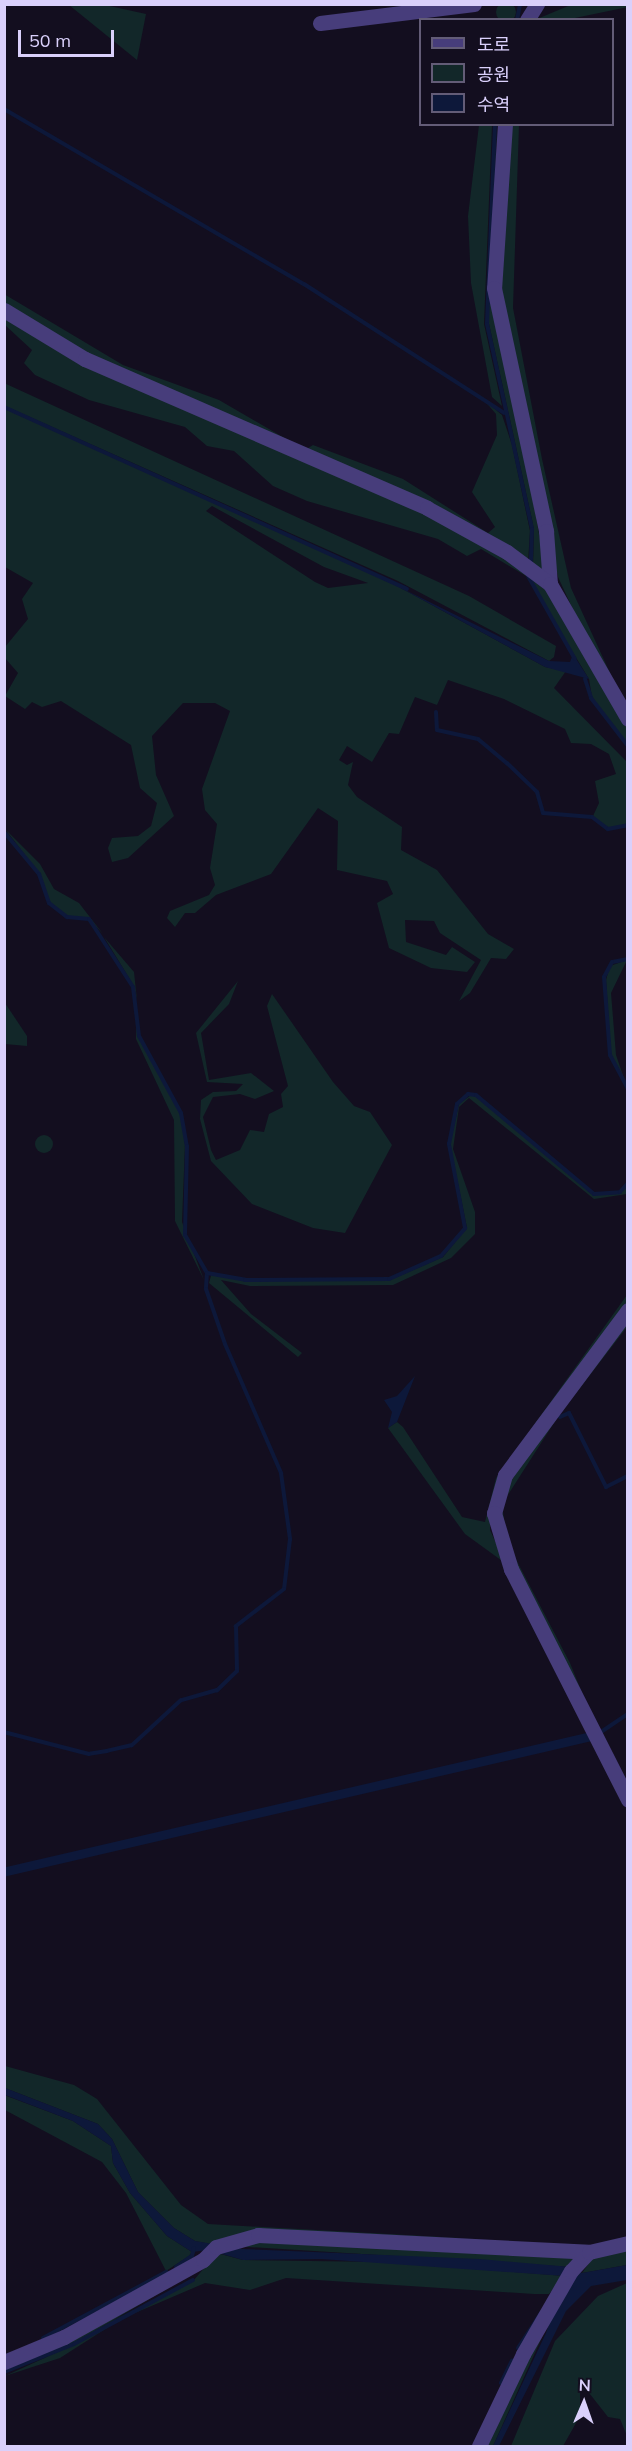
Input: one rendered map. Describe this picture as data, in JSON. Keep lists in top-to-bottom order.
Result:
{
  "legend": ["도로", "공원", "수역"],
  "scale_bar": "50 m",
  "north": "top"
}
